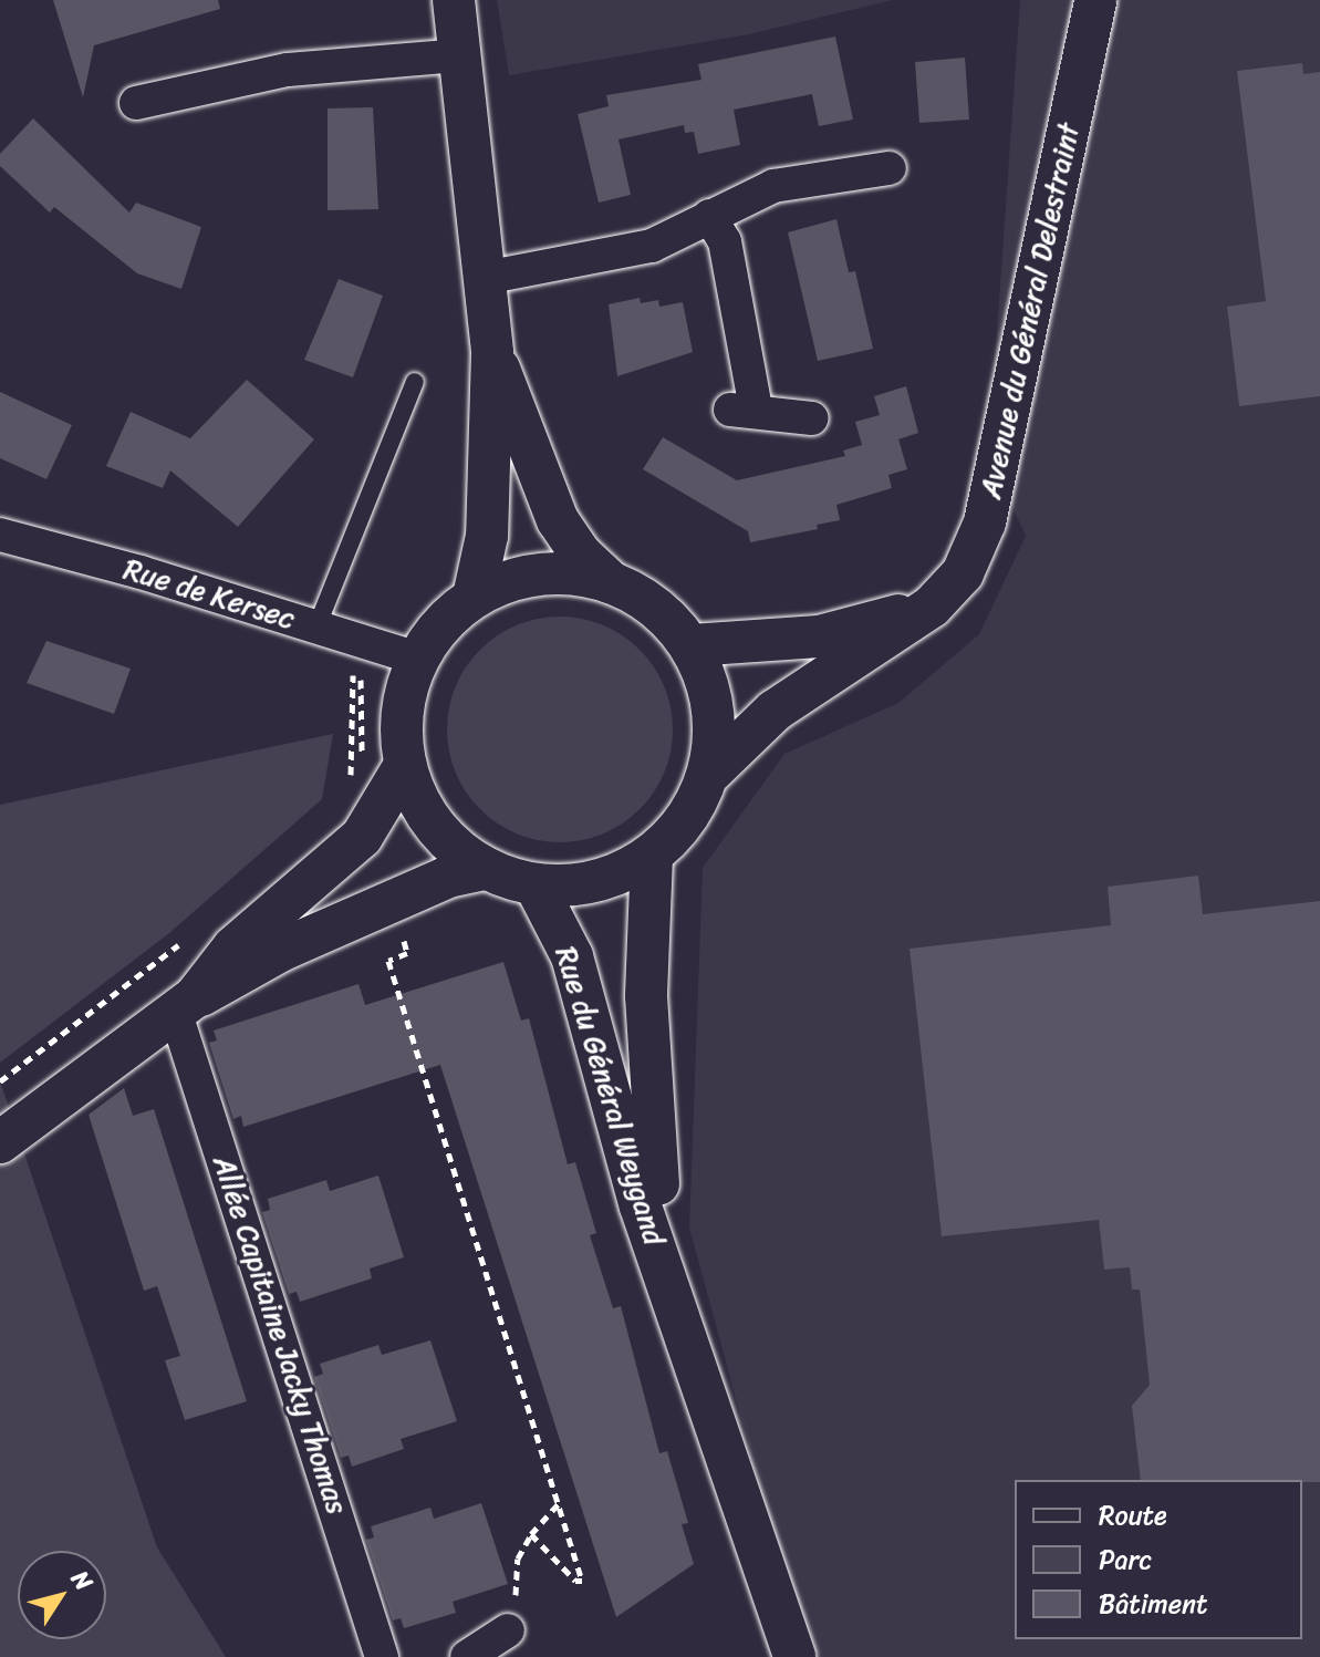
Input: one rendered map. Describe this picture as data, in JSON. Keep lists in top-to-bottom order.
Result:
{
  "streets": {
    "street": [
      "Avenue du Général Delestraint",
      "Rue de Kersec",
      "Rue du Général Weygand",
      "Allée Capitaine Jacky Thomas"
    ]
  },
  "crossings": [
    ["Avenue du Général Delestraint", "Rue de Kersec"],
    ["Avenue du Général Delestraint", "Rue du Général Weygand"],
    ["Rue de Kersec", "Rue du Général Weygand"]
  ],
  "legend": ["Route", "Parc", "Bâtiment"],
  "north": "top right"
}
